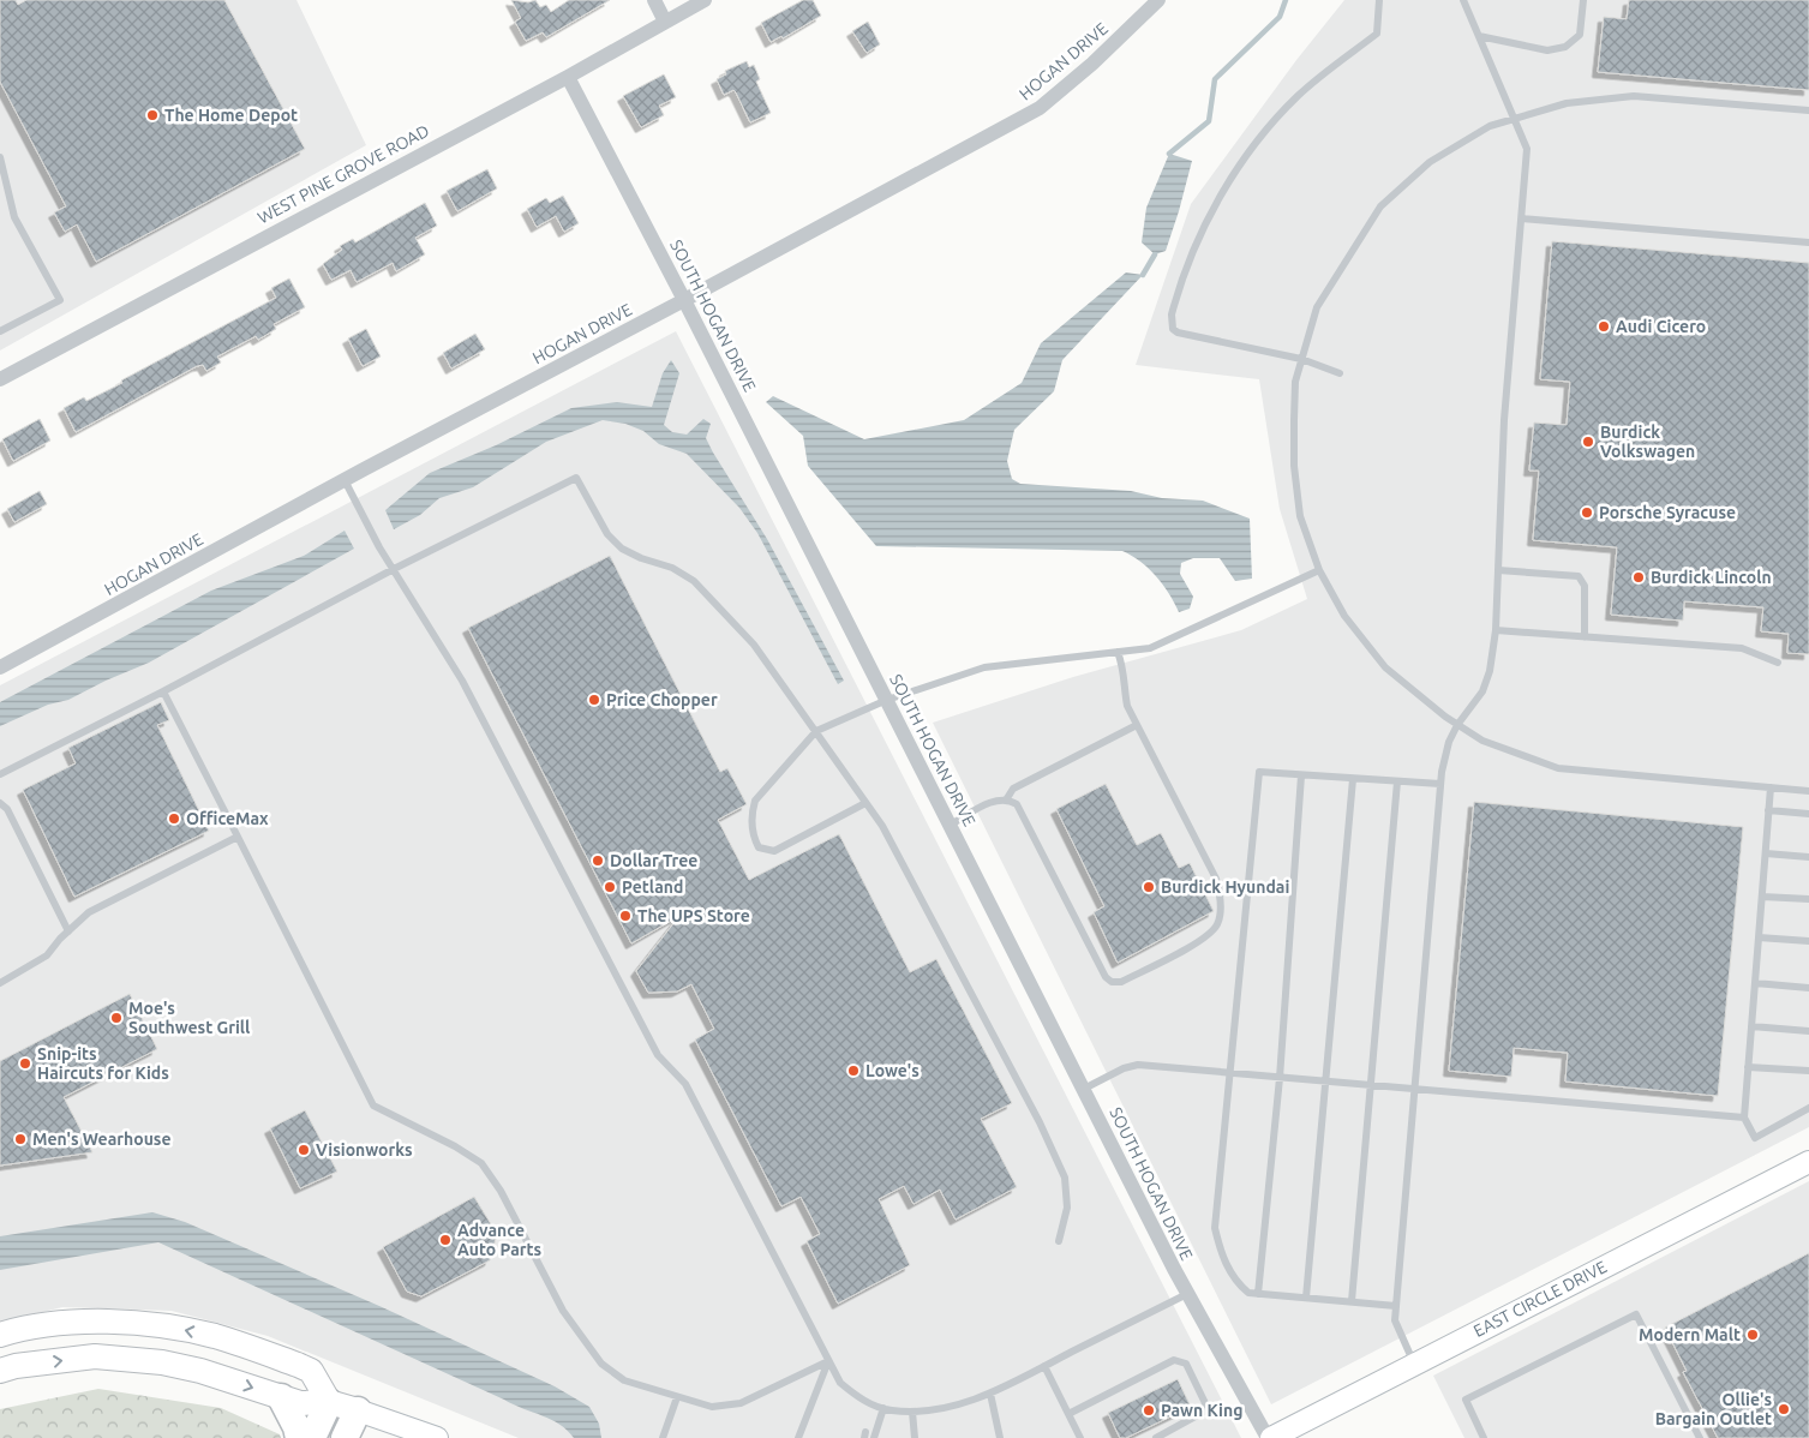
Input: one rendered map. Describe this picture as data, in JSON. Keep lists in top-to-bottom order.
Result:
{
  "streets": {
    "street": [
      "HOGAN DRIVE",
      "WEST PINE GROVE ROAD",
      "SOUTH HOGAN DRIVE",
      "EAST CIRCLE DRIVE"
    ]
  },
  "crossings": [
    ["HOGAN DRIVE", "SOUTH HOGAN DRIVE"],
    ["WEST PINE GROVE ROAD", "SOUTH HOGAN DRIVE"],
    ["SOUTH HOGAN DRIVE", "EAST CIRCLE DRIVE"]
  ],
  "places": [
    "The Home Depot",
    "Audi Cicero",
    "Burdick Volkswagen",
    "Porsche Syracuse",
    "Burdick Lincoln",
    "Price Chopper",
    "OfficeMax",
    "Dollar Tree",
    "Petland",
    "Burdick Hyundai",
    "The UPS Store",
    "Moe's Southwest Grill",
    "Snip-its Haircuts for Kids",
    "Lowe's",
    "Men's Wearhouse",
    "Visionworks",
    "Advance Auto Parts",
    "Modern Malt",
    "Ollie's Bargain Outlet",
    "Pawn King"
  ]
}
